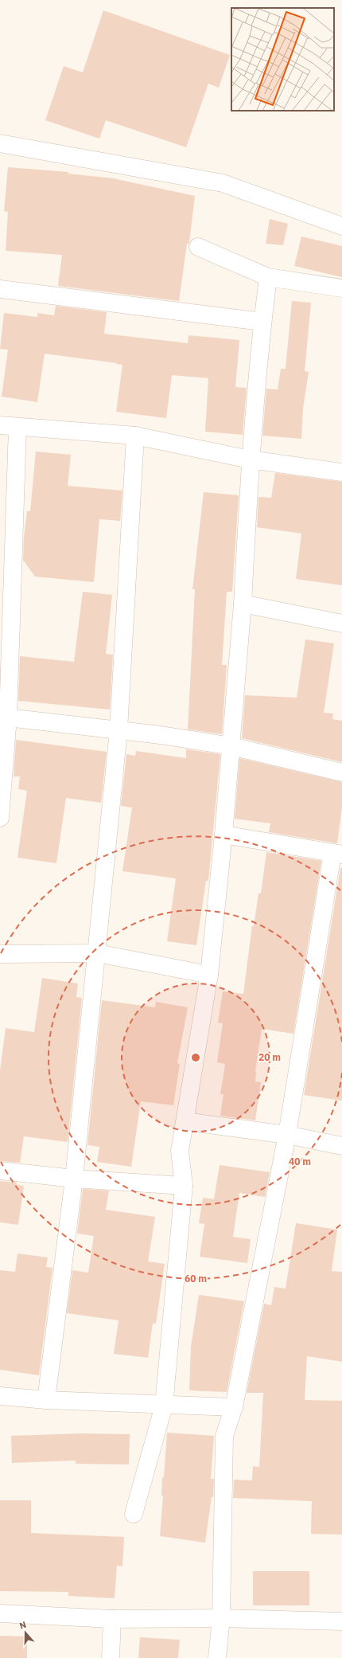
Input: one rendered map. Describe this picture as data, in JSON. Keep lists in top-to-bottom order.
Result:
{
  "north": "top",
  "rings": ["20 m", "40 m", "60 m"]
}
